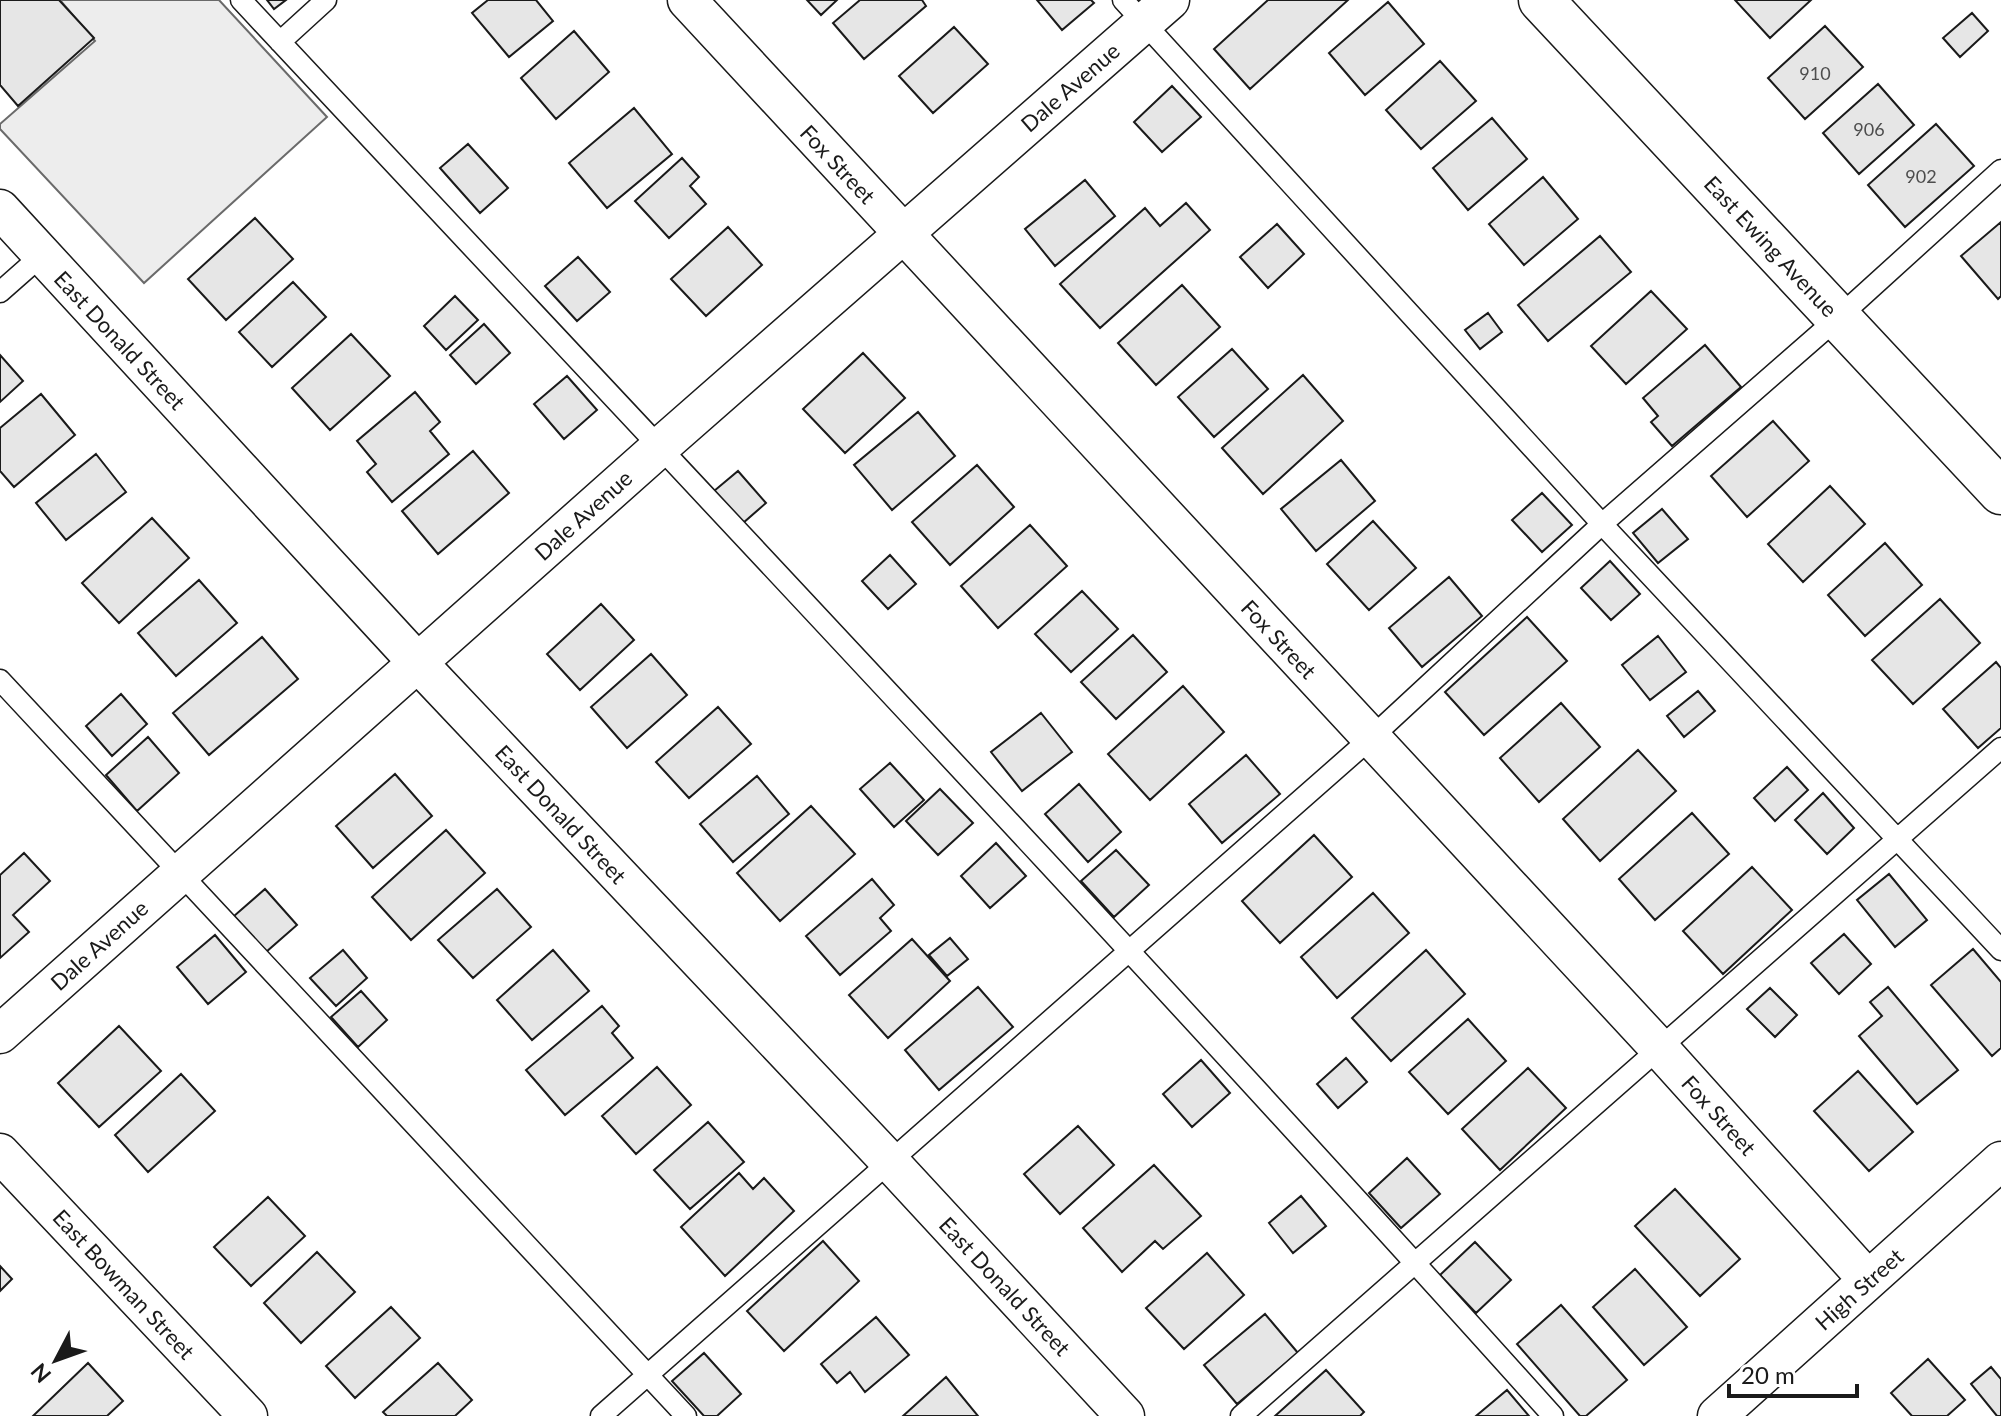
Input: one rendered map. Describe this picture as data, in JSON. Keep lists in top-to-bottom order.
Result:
{
  "streets": {
    "street": [
      "Dale Avenue",
      "Fox Street",
      "East Ewing Avenue",
      "East Donald Street",
      "East Bowman Street",
      "High Street"
    ]
  },
  "crossings": [
    ["Dale Avenue", "Fox Street"],
    ["Dale Avenue", "East Donald Street"],
    ["Fox Street", "High Street"]
  ],
  "house_numbers": ["910", "906", "902"],
  "scale_bar": "20 m",
  "north": "bottom left"
}
